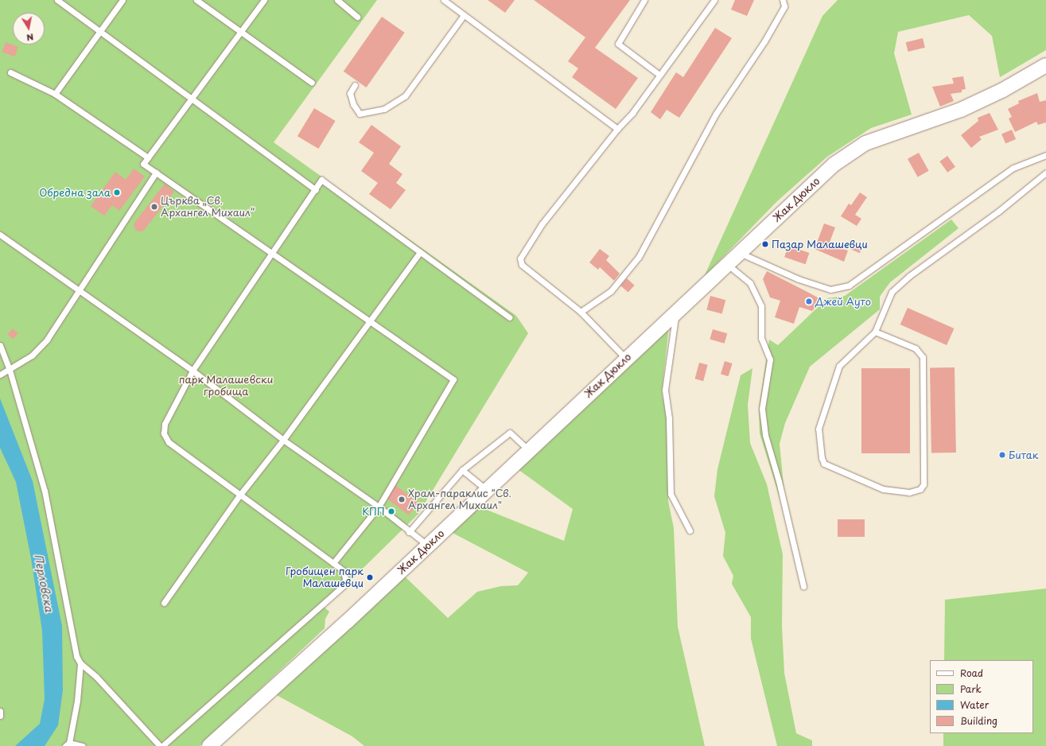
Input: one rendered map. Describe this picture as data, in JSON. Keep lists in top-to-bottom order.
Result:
{
  "streets": {
    "street": ["Жак Дюкло"]
  },
  "water": ["Перловска"],
  "parks": ["парк Малашевски гробища"],
  "places": [
    "Обредна зала",
    "Църква „Св. Архангел Михаил“",
    "Пазар Малашевци",
    "Джей Ауто",
    "Битак",
    "Храм-параклис \"Св. Архангел Михаил\"",
    "КПП",
    "Гробищен парк Малашевци"
  ],
  "legend": [
    "Road",
    "Park",
    "Water",
    "Building"
  ],
  "north": "bottom"
}
